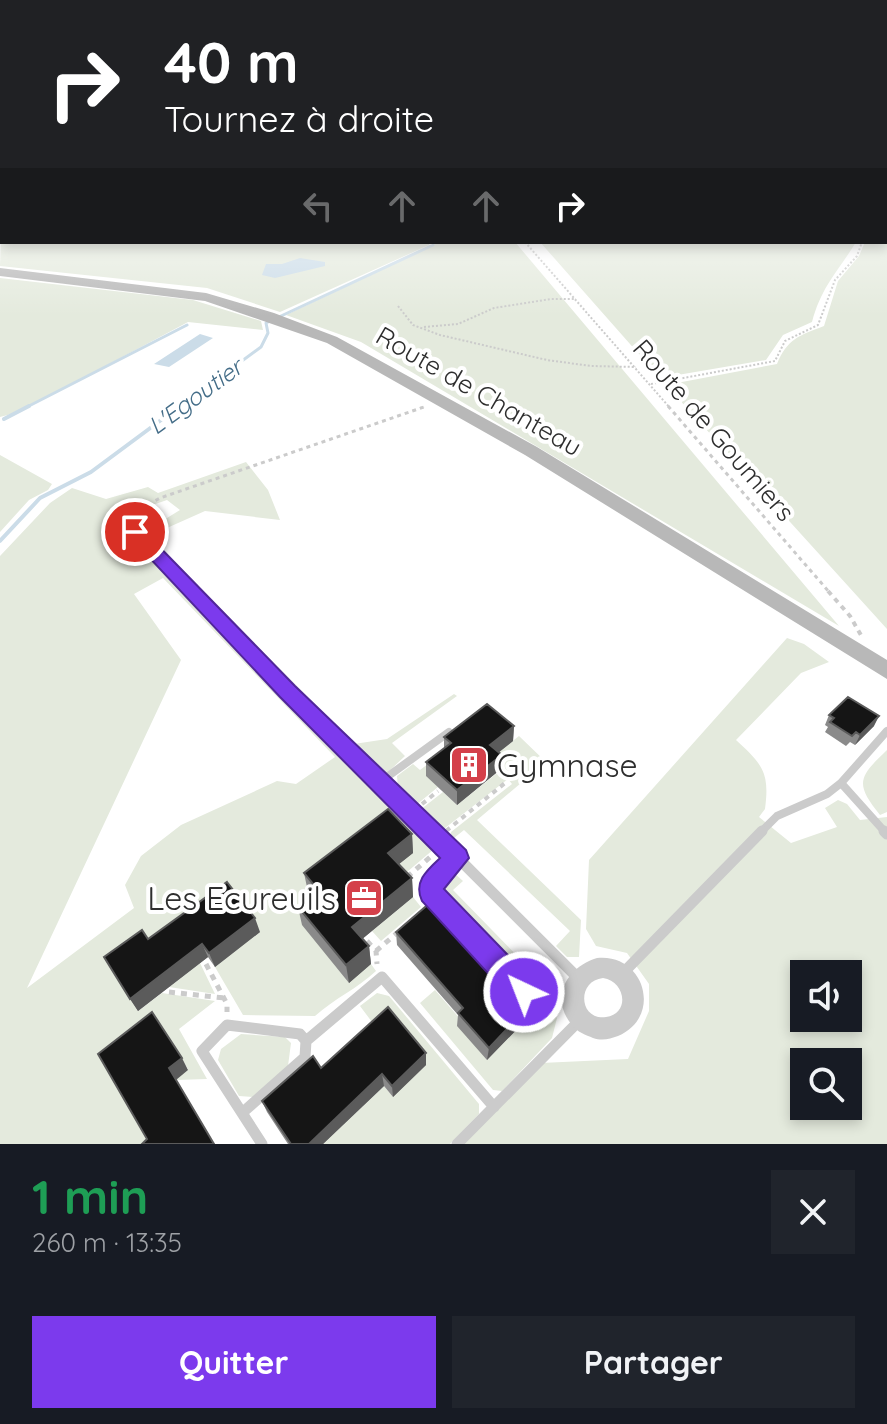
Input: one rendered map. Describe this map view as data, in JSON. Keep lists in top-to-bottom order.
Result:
{
  "streets": {
    "main road": ["Route de Chanteau"],
    "path": ["Route de Goumiers"]
  },
  "water": ["L'Egoutier"],
  "places": {
    "building": ["Gymnase"],
    "office": ["Les Ecureuils"]
  },
  "page": {
    "turn": ["40 m", "Tournez à droite"],
    "heading": ["1 min", "260 m · 13:35"],
    "buttons": ["Quitter", "Partager"]
  }
}
